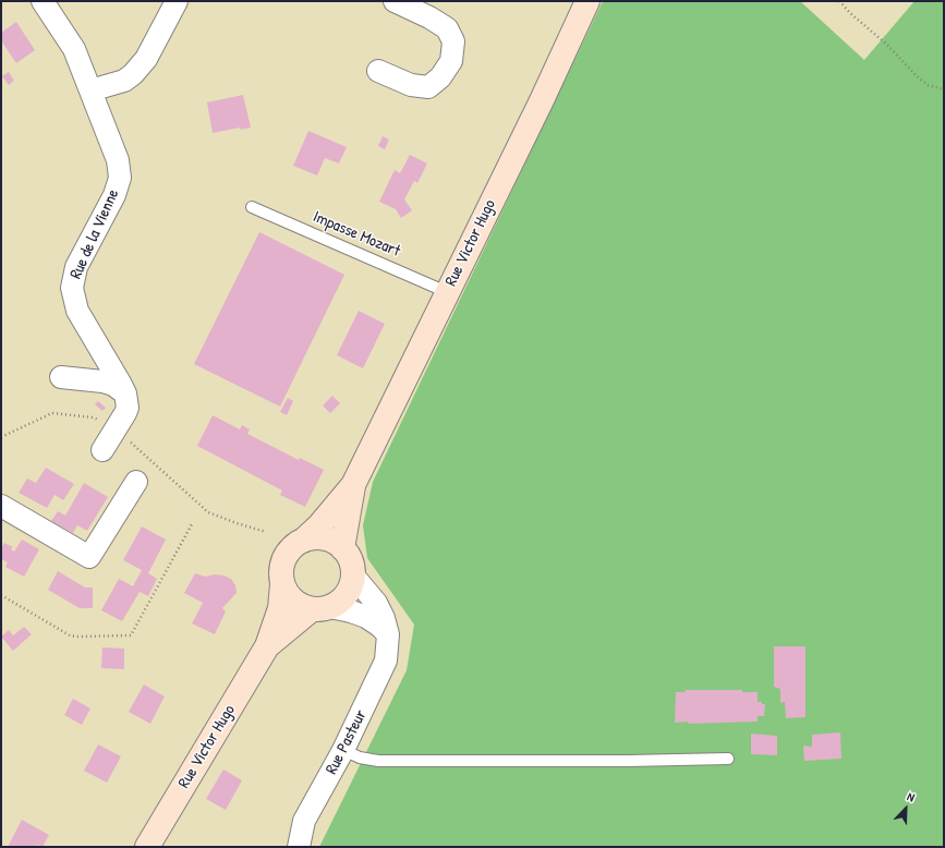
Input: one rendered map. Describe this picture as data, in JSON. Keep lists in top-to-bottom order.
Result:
{
  "streets": {
    "street": ["Rue de la Vienne", "Rue Victor Hugo", "Rue Pasteur"],
    "lane": ["Impasse Mozart"]
  },
  "crossings": [
    ["Impasse Mozart", "Rue Victor Hugo"],
    ["Rue Victor Hugo", "Rue Pasteur"]
  ],
  "north": "top right"
}
